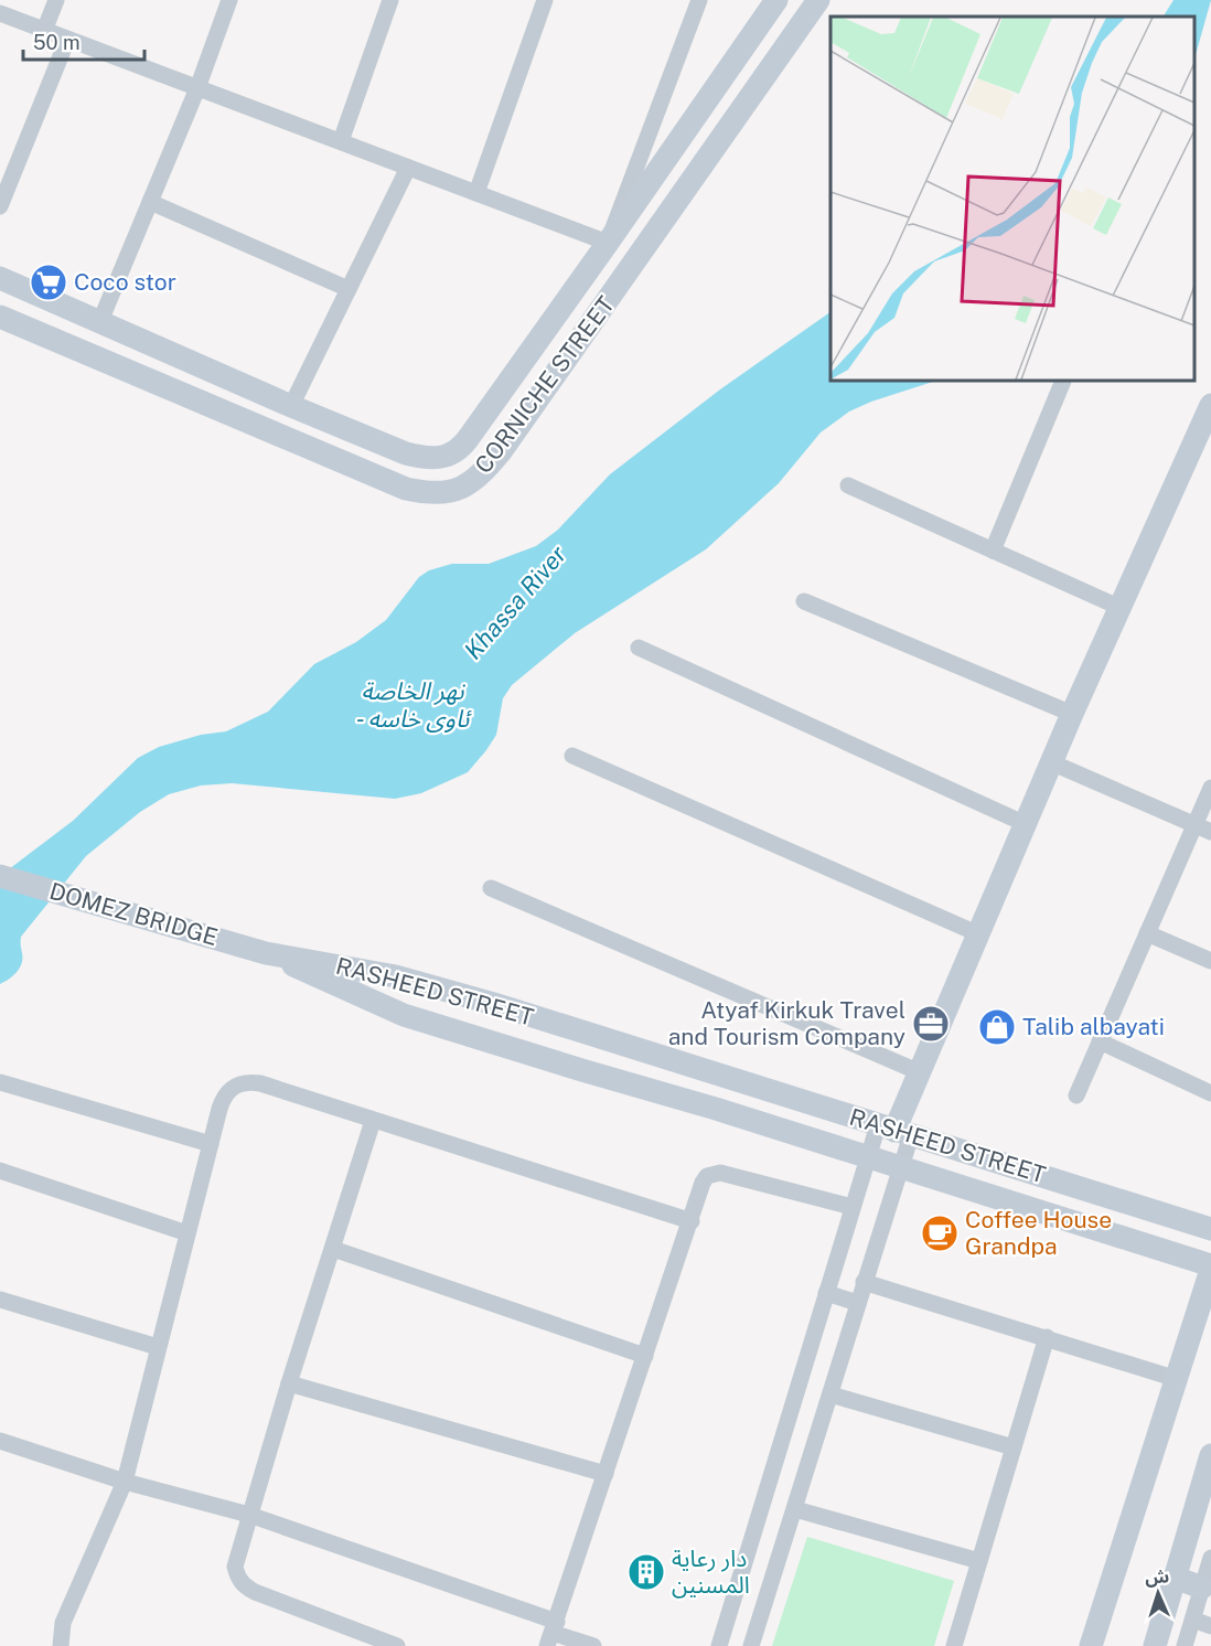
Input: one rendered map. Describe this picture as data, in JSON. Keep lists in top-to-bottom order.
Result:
{
  "streets": {
    "main road": ["CORNICHE STREET", "DOMEZ BRIDGE", "RASHEED STREET"]
  },
  "crossings": [
    ["DOMEZ BRIDGE", "RASHEED STREET"]
  ],
  "water": ["Khassa River", "نهر الخاصة - ئاوی خاسە"],
  "places": {
    "supermarket": ["Coco stor"],
    "office": ["Atyaf Kirkuk Travel and Tourism Company"],
    "shop": ["Talib albayati"],
    "cafe": ["Coffee House Grandpa"],
    "building": ["دار رعاية المسنين"]
  },
  "scale_bar": "50 m",
  "north": "top"
}
